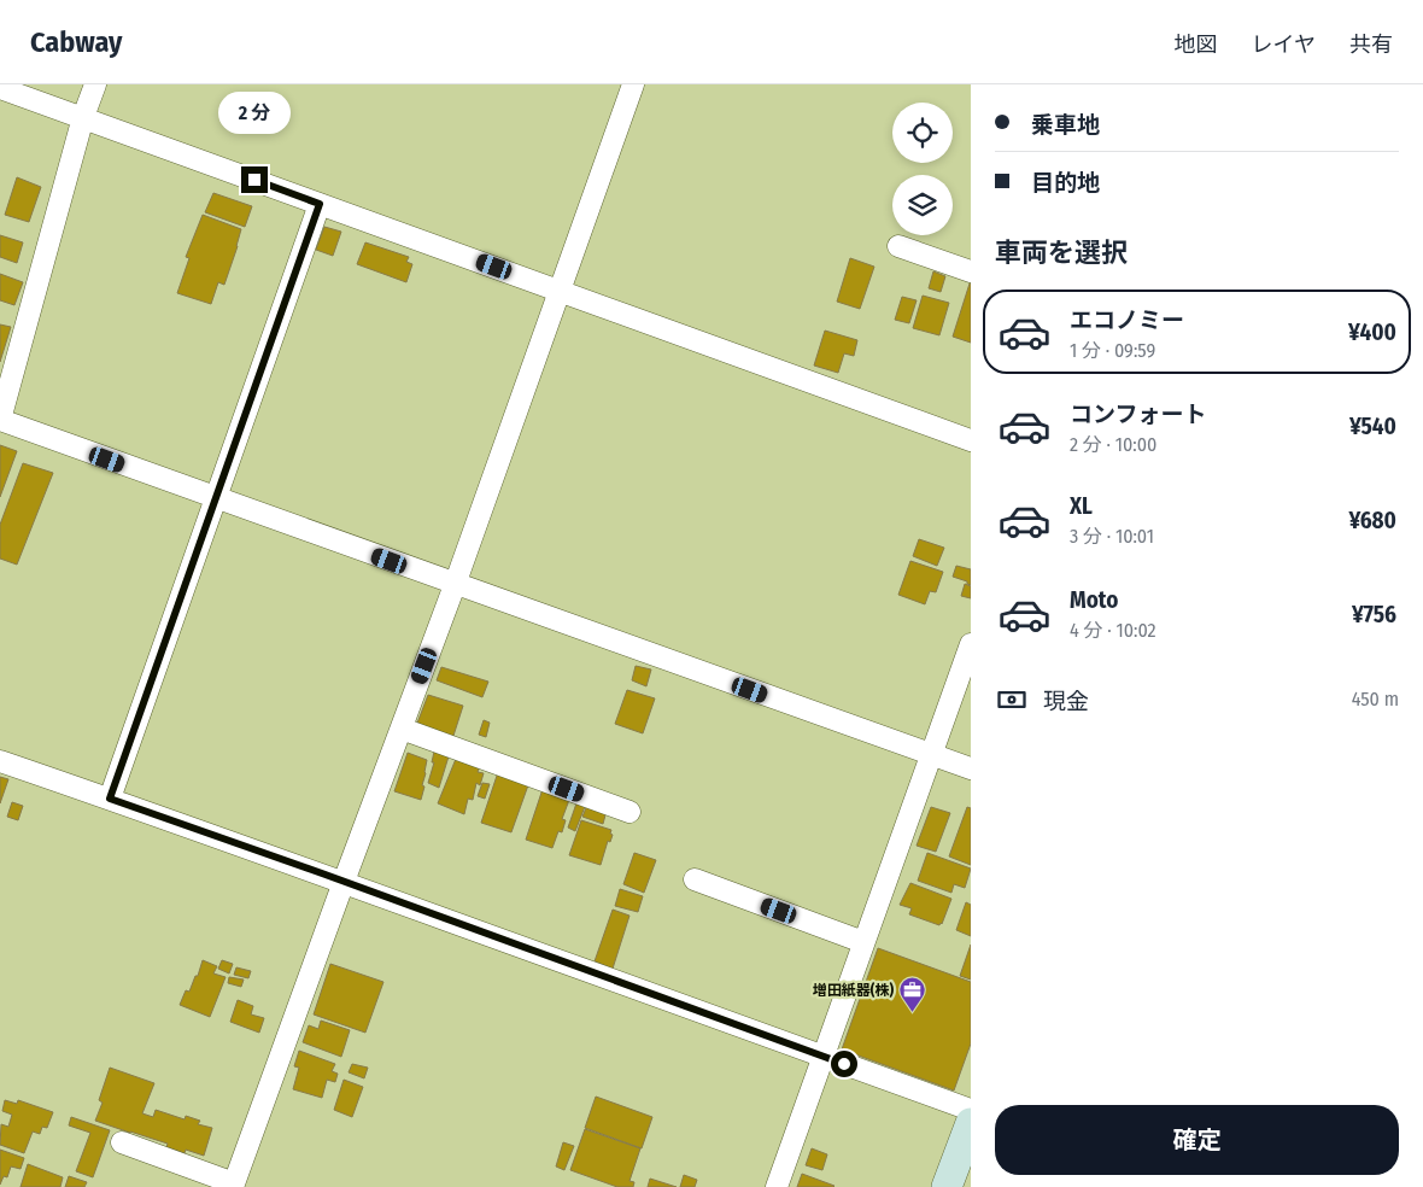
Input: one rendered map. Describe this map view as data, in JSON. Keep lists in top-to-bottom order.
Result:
{
  "places": {
    "office": ["増田紙器(株)"]
  },
  "page": {
    "header": "Cabway",
    "nav": ["地図", "レイヤ", "共有"],
    "banner": ["乗車地", "目的地"],
    "bubble": "2 分",
    "heading": "車両を選択",
    "list": [
      {
        "name": "エコノミー",
        "note": "1 分 · 09:59",
        "value": "¥400"
      },
      {
        "name": "コンフォート",
        "note": "2 分 · 10:00",
        "value": "¥540"
      },
      {
        "name": "XL",
        "note": "3 分 · 10:01",
        "value": "¥680"
      },
      {
        "name": "Moto",
        "note": "4 分 · 10:02",
        "value": "¥756"
      }
    ],
    "pay": ["現金", "450 m"],
    "buttons": "確定"
  }
}
